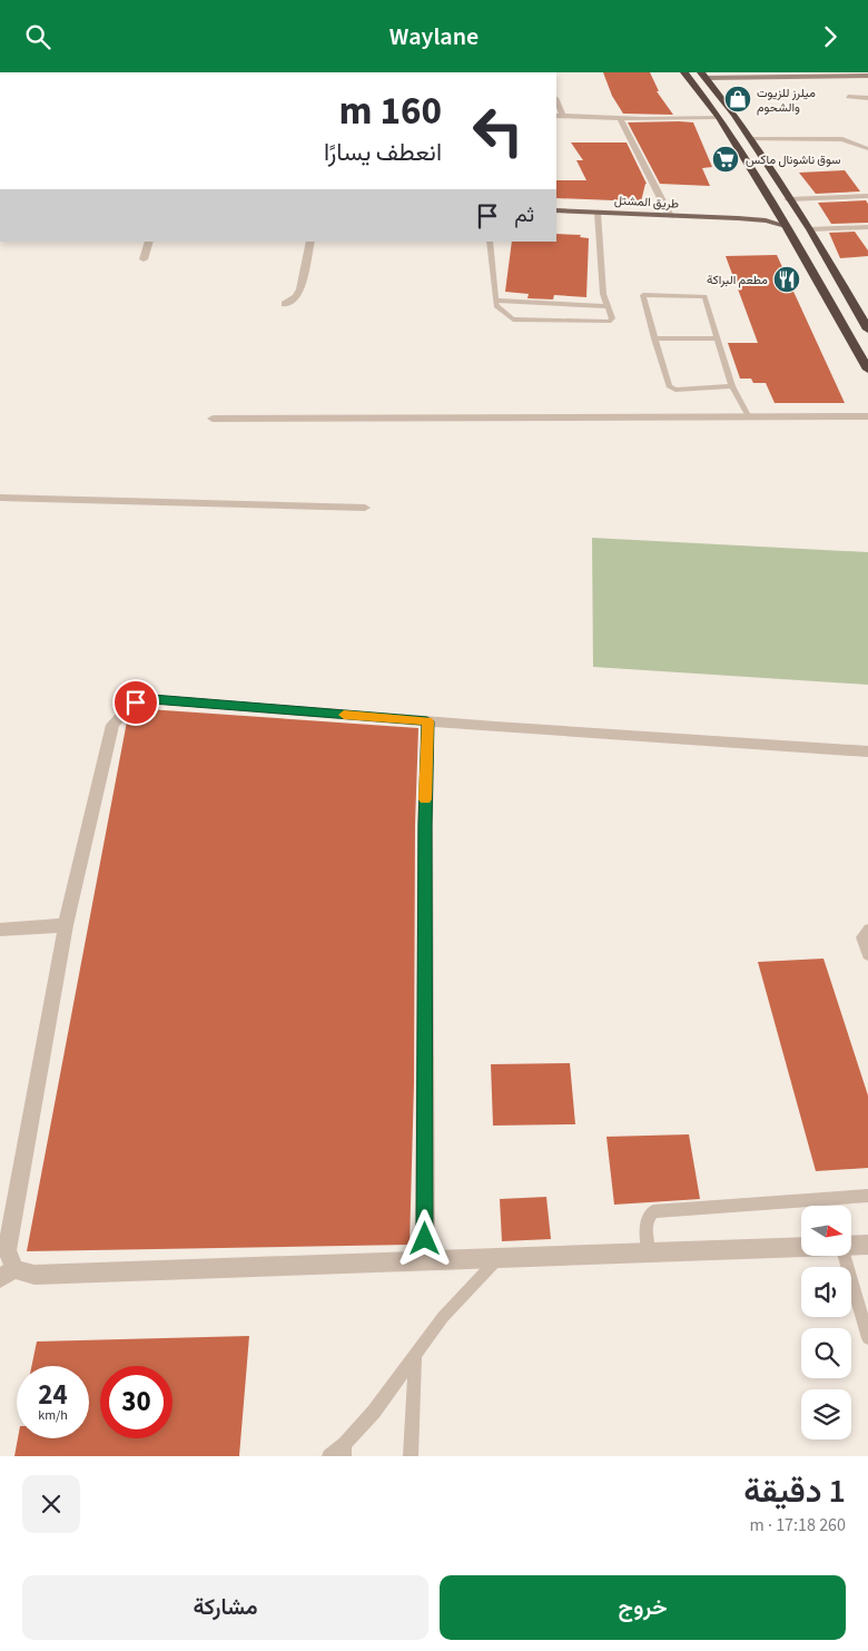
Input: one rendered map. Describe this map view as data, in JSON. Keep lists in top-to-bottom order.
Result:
{
  "streets": {
    "main road": ["طريق المشتل"]
  },
  "places": {
    "shop": ["ميلرز للزيوت والشحوم"],
    "supermarket": ["سوق ناشونال ماكس"],
    "restaurant": ["مطعم البراكة"]
  },
  "north": "right",
  "page": {
    "header": "Waylane",
    "turn": ["160 m", "انعطف يسارًا"],
    "then": "ثم",
    "speed": "24 km/h",
    "limit": "30",
    "heading": ["1 دقيقة", "260 m · 17:18"],
    "buttons": ["خروج", "مشاركة"]
  }
}
